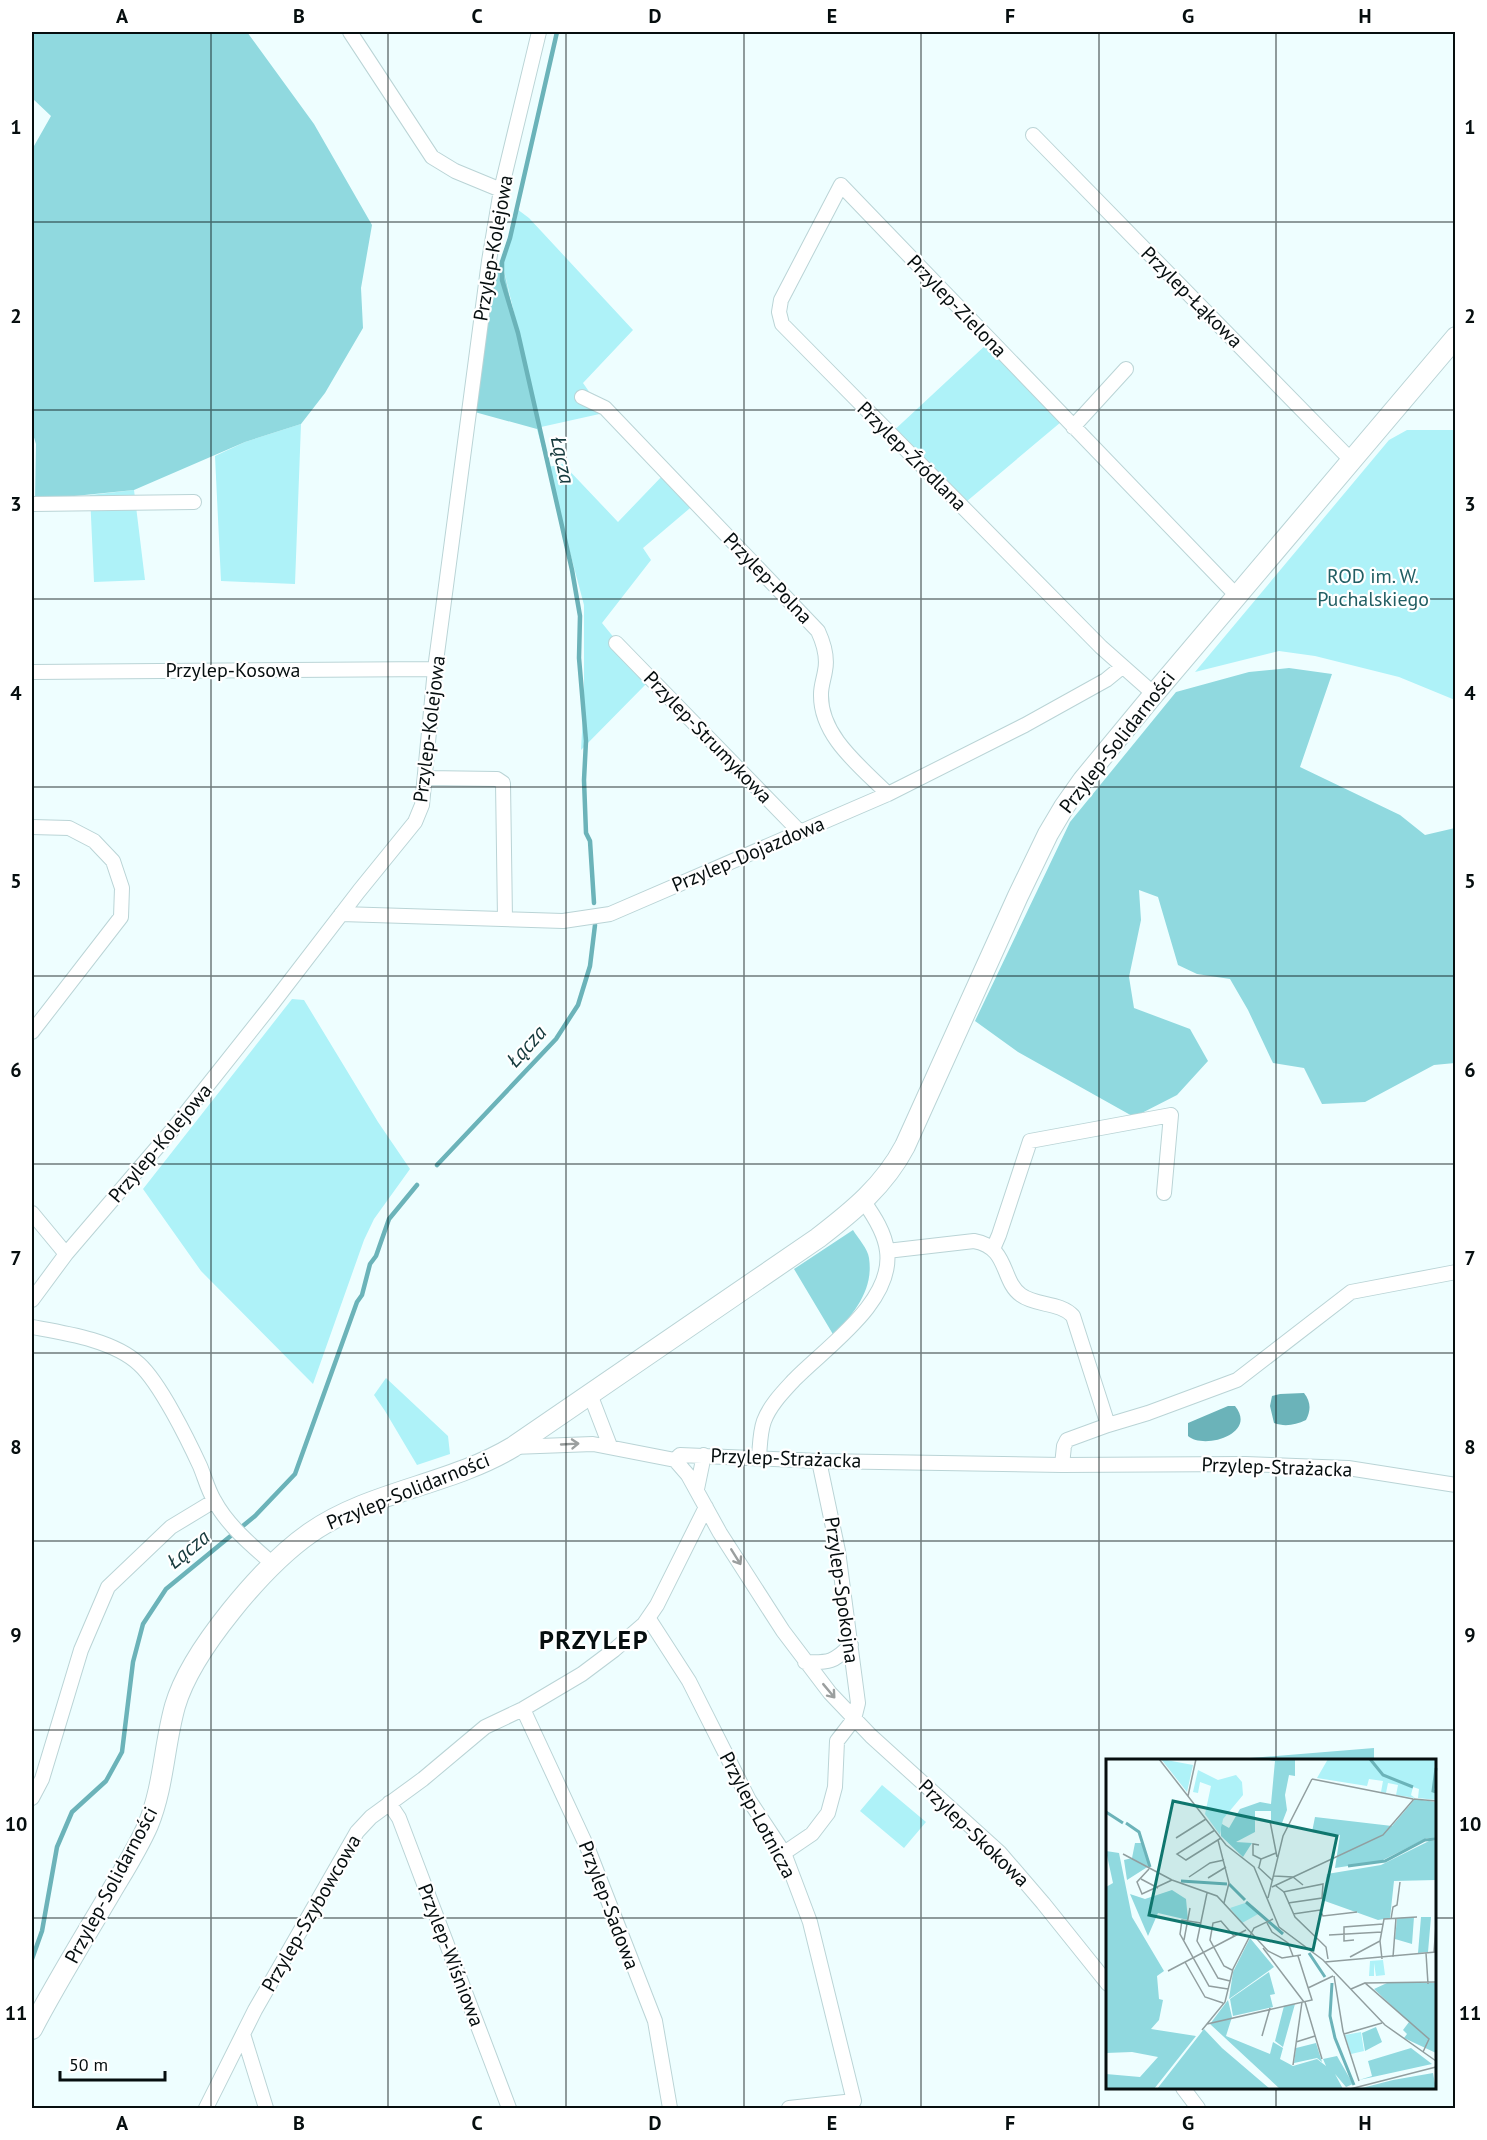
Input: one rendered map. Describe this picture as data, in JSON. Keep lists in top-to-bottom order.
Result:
{
  "streets": {
    "main road": ["Przylep-Solidarności"],
    "street": [
      "Przylep-Kolejowa",
      "Przylep-Łąkowa",
      "Przylep-Zielona",
      "Przylep-Źródlana",
      "Przylep-Polna",
      "Przylep-Kosowa",
      "Przylep-Strumykowa",
      "Przylep-Dojazdowa",
      "Przylep-Strażacka",
      "Przylep-Spokojna",
      "Przylep-Lotnicza",
      "Przylep-Skokowa",
      "Przylep-Sadowa",
      "Przylep-Szybowcowa",
      "Przylep-Wiśniowa"
    ]
  },
  "crossings": [
    ["Przylep-Kolejowa", "Przylep-Kosowa"],
    ["Przylep-Kolejowa", "Przylep-Dojazdowa"],
    ["Przylep-Łąkowa", "Przylep-Solidarności"],
    ["Przylep-Zielona", "Przylep-Źródlana"],
    ["Przylep-Zielona", "Przylep-Solidarności"],
    ["Przylep-Źródlana", "Przylep-Solidarności"],
    ["Przylep-Źródlana", "Przylep-Dojazdowa"],
    ["Przylep-Polna", "Przylep-Dojazdowa"],
    ["Przylep-Strumykowa", "Przylep-Dojazdowa"],
    ["Przylep-Solidarności", "Przylep-Strażacka"],
    ["Przylep-Strażacka", "Przylep-Spokojna"],
    ["Przylep-Strażacka", "Przylep-Skokowa"],
    ["Przylep-Spokojna", "Przylep-Skokowa"],
    ["Przylep-Lotnicza", "Przylep-Szybowcowa"],
    ["Przylep-Skokowa", "Przylep-Szybowcowa"],
    ["Przylep-Sadowa", "Przylep-Szybowcowa"],
    ["Przylep-Szybowcowa", "Przylep-Wiśniowa"]
  ],
  "one_way": ["Przylep-Skokowa"],
  "districts": ["PRZYLEP"],
  "water": ["Łącza"],
  "parks": ["ROD im. W. Puchalskiego"],
  "scale_bar": "50 m",
  "grid": {
    "columns": [
      "A",
      "B",
      "C",
      "D",
      "E",
      "F",
      "G",
      "H"
    ],
    "rows": [
      "1",
      "2",
      "3",
      "4",
      "5",
      "6",
      "7",
      "8",
      "9",
      "10",
      "11"
    ]
  }
}
